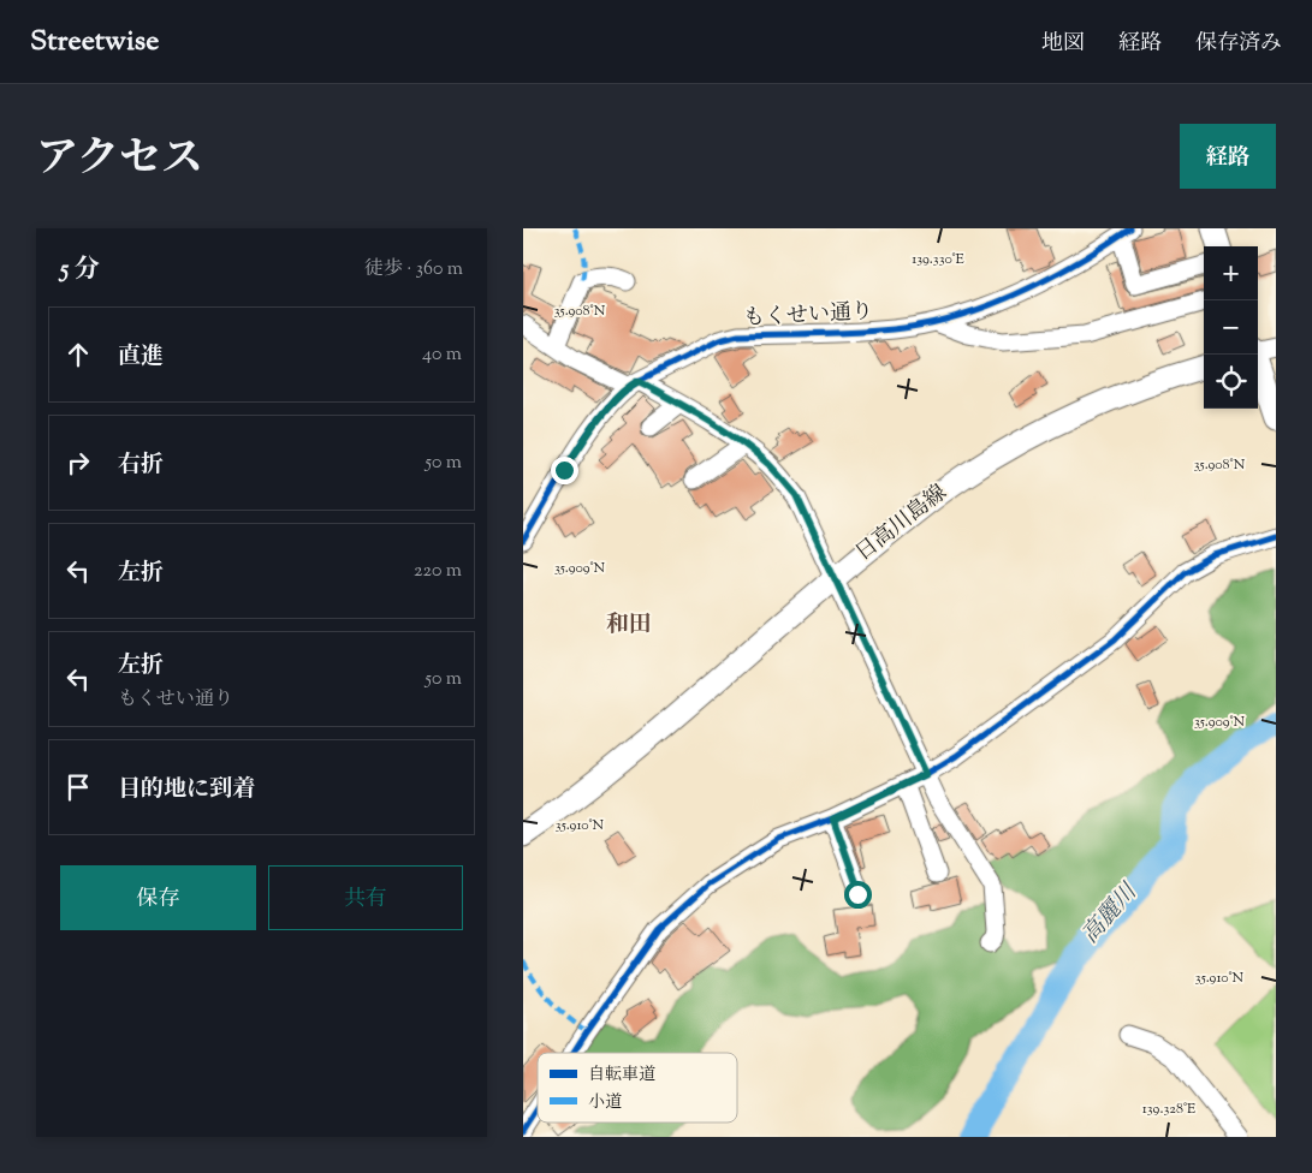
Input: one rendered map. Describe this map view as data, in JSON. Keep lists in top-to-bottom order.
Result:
{
  "streets": {
    "main road": ["日高川島線"],
    "street": ["もくせい通り"]
  },
  "districts": ["和田"],
  "water": ["高麗川"],
  "legend": ["自転車道", "小道"],
  "page": {
    "header": "Streetwise",
    "nav": ["地図", "経路", "保存済み"],
    "title": "アクセス",
    "buttons": [
      "経路",
      ["保存", "共有"]
    ],
    "heading": ["5 分", "徒歩 · 360 m"],
    "map_buttons": ["+", "−"],
    "list": [
      ["直進", "40 m"],
      ["右折", "50 m"],
      ["左折", "220 m"],
      ["左折", "もくせい通り", "50 m"],
      "目的地に到着"
    ]
  },
  "coordinates": [
    "139.330°E",
    "35.908°N",
    "35.909°N",
    "35.910°N",
    "139.328°E"
  ]
}
